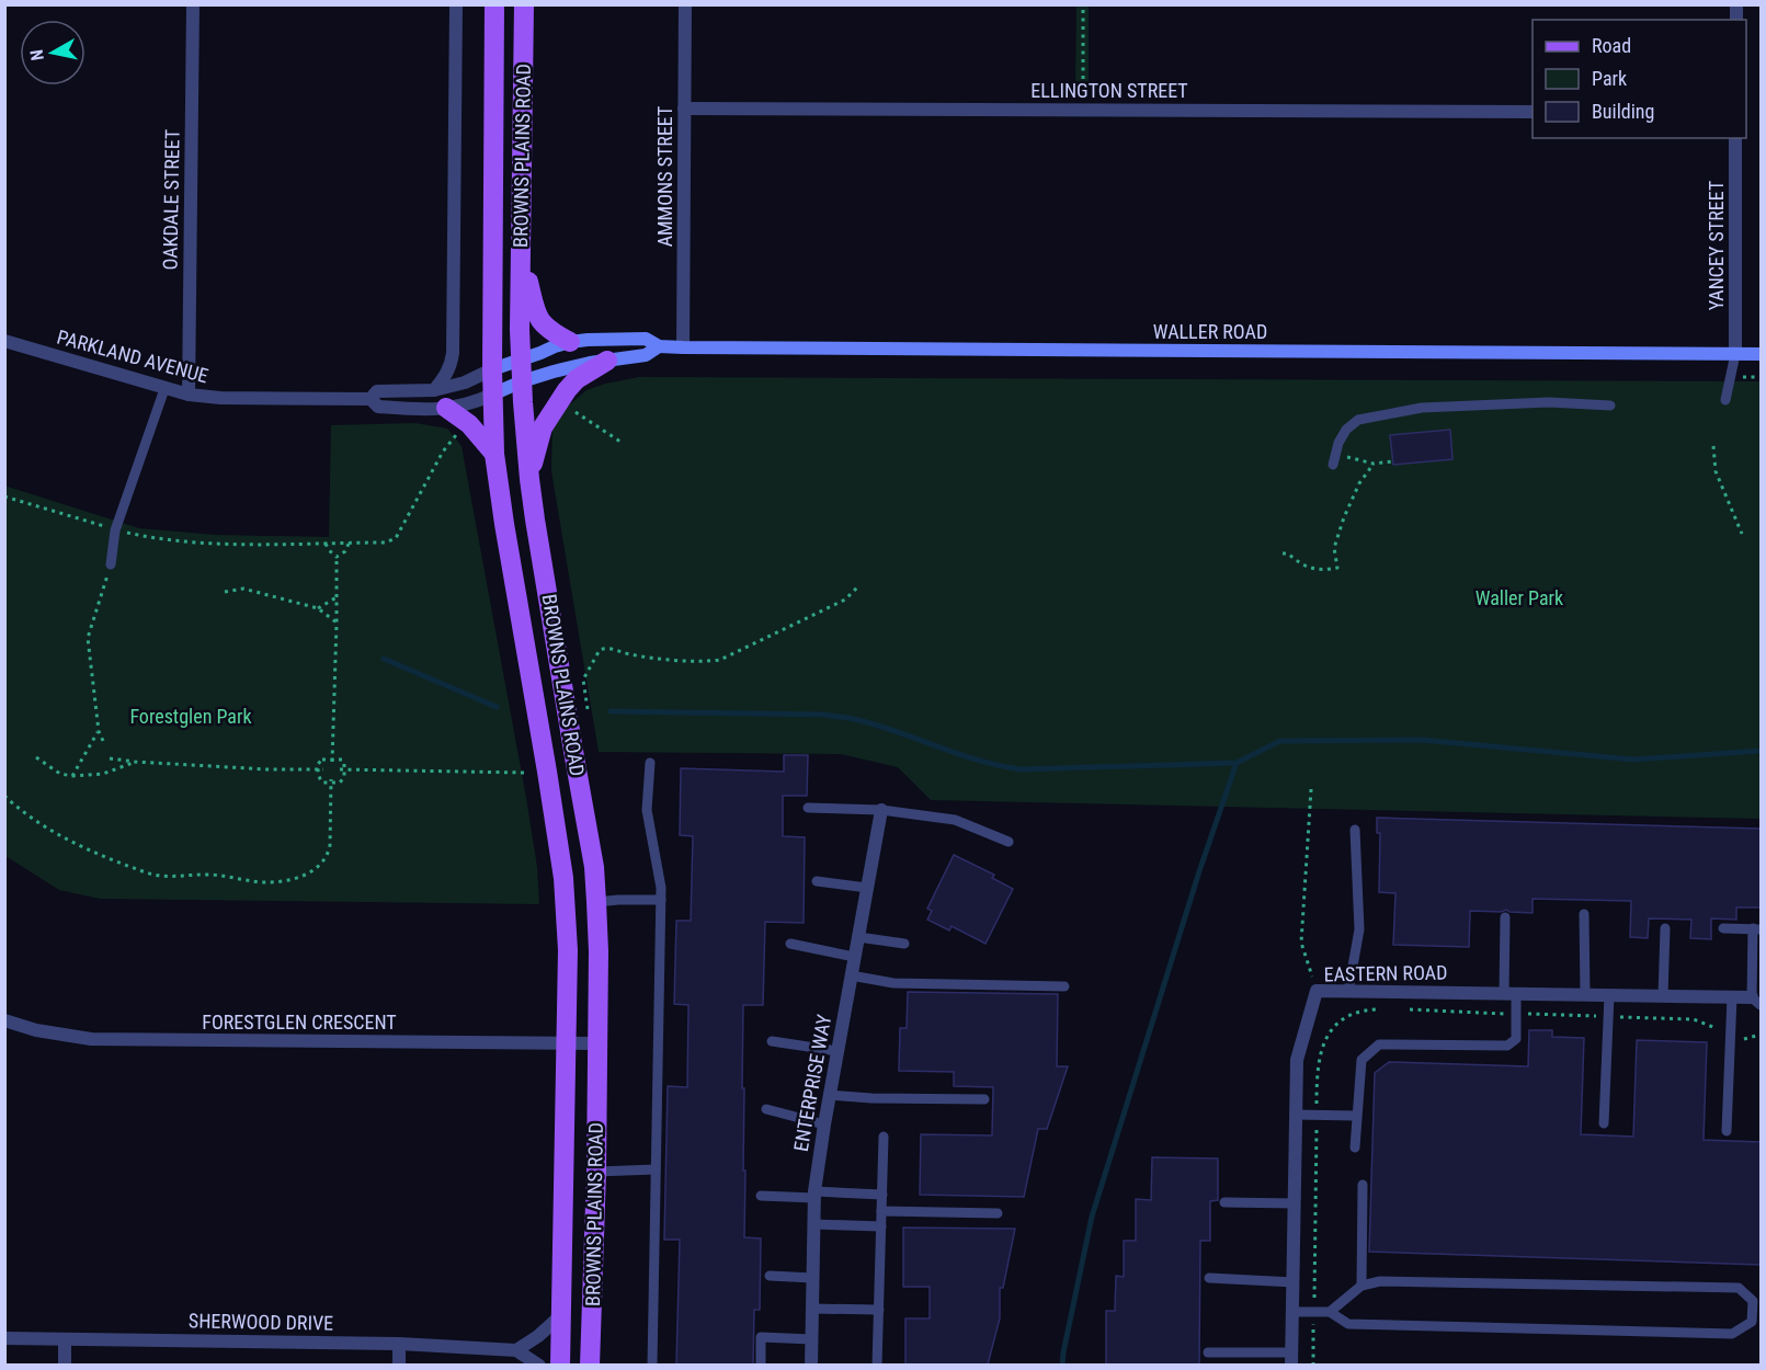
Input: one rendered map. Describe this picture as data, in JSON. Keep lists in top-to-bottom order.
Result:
{
  "streets": {
    "main road": ["BROWNS PLAINS ROAD"],
    "street": [
      "ELLINGTON STREET",
      "AMMONS STREET",
      "OAKDALE STREET",
      "YANCEY STREET",
      "WALLER ROAD",
      "PARKLAND AVENUE",
      "EASTERN ROAD",
      "FORESTGLEN CRESCENT",
      "ENTERPRISE WAY",
      "SHERWOOD DRIVE"
    ]
  },
  "crossings": [
    ["ELLINGTON STREET", "AMMONS STREET"],
    ["BROWNS PLAINS ROAD", "WALLER ROAD"],
    ["BROWNS PLAINS ROAD", "PARKLAND AVENUE"],
    ["BROWNS PLAINS ROAD", "FORESTGLEN CRESCENT"],
    ["AMMONS STREET", "WALLER ROAD"],
    ["OAKDALE STREET", "PARKLAND AVENUE"],
    ["YANCEY STREET", "WALLER ROAD"],
    ["WALLER ROAD", "PARKLAND AVENUE"]
  ],
  "parks": ["Waller Park", "Forestglen Park"],
  "legend": ["Road", "Park", "Building"],
  "north": "left"
}
